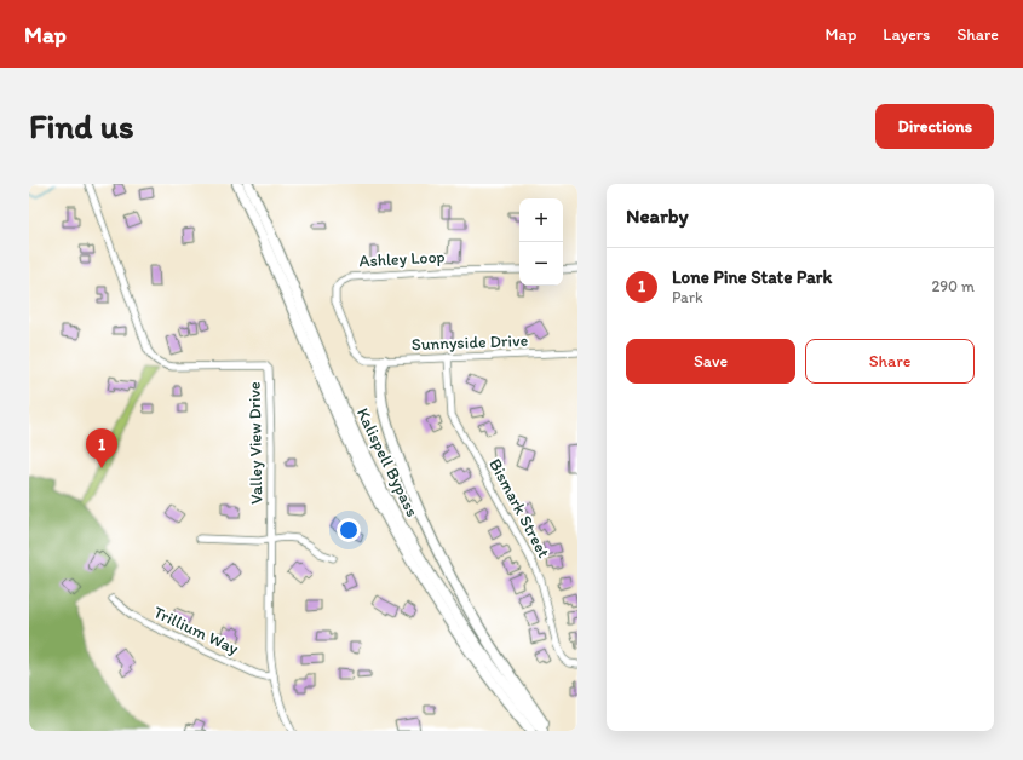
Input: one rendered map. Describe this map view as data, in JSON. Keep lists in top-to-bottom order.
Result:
{
  "streets": {
    "highway": ["Kalispell Bypass"],
    "street": [
      "Ashley Loop",
      "Sunnyside Drive",
      "Valley View Drive",
      "Bismark Street",
      "Trillium Way"
    ]
  },
  "crossings": [
    ["Ashley Loop", "Sunnyside Drive"],
    ["Sunnyside Drive", "Bismark Street"],
    ["Valley View Drive", "Trillium Way"]
  ],
  "page": {
    "header": "Map",
    "nav": ["Map", "Layers", "Share"],
    "buttons": [
      "Directions",
      ["Save", "Share"]
    ],
    "title": "Find us",
    "heading": "Nearby",
    "map_buttons": ["+", "−"],
    "list": [
      {
        "mark": "1",
        "name": "Lone Pine State Park",
        "note": "Park",
        "value": "290 m"
      }
    ],
    "pins": "1"
  }
}
